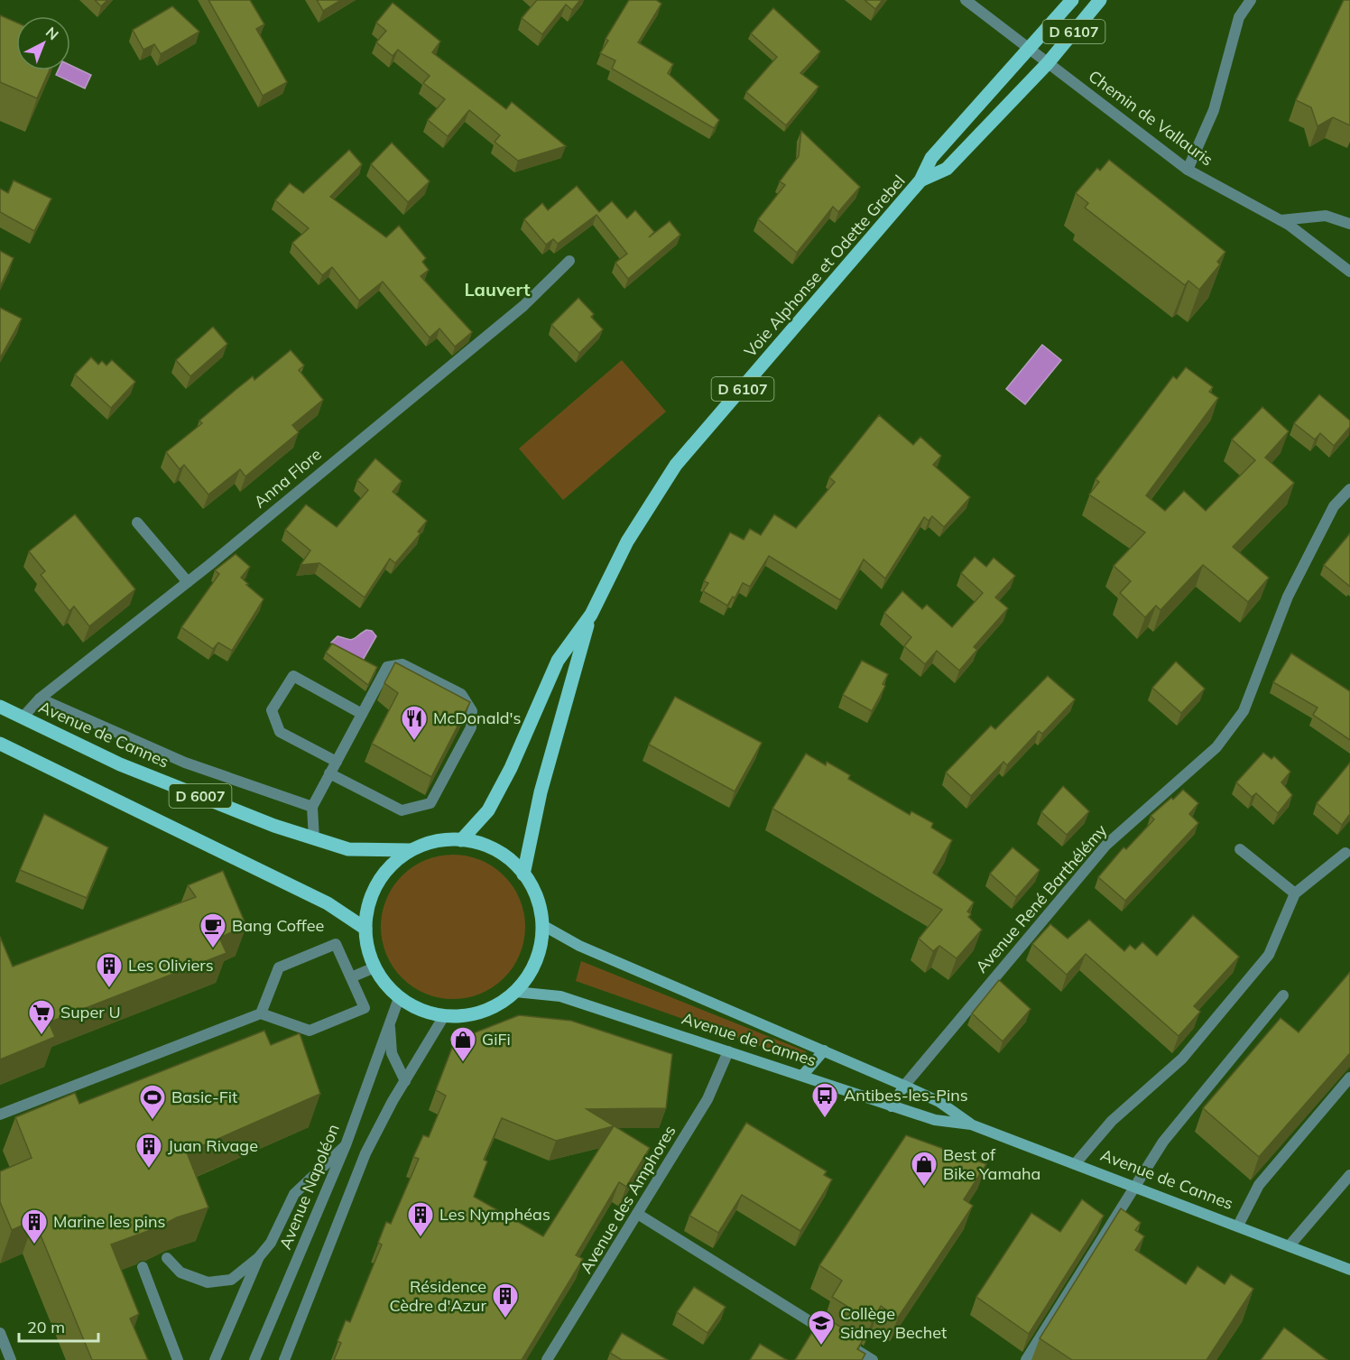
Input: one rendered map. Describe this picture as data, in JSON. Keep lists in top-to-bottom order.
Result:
{
  "streets": {
    "main road": [
      "D 6107",
      "Voie Alphonse et Odette Grebel",
      "Avenue de Cannes",
      "D 6007"
    ],
    "street": [
      "Chemin de Vallauris",
      "Anna Flore",
      "Avenue René Barthélémy",
      "Avenue Napoléon",
      "Avenue des Amphores"
    ]
  },
  "crossings": [
    ["Chemin de Vallauris", "Voie Alphonse et Odette Grebel"],
    ["Voie Alphonse et Odette Grebel", "Avenue de Cannes"],
    ["Voie Alphonse et Odette Grebel", "D 6007"],
    ["Voie Alphonse et Odette Grebel", "Avenue Napoléon"],
    ["Anna Flore", "Avenue de Cannes"],
    ["Avenue de Cannes", "D 6007"],
    ["Avenue de Cannes", "Avenue René Barthélémy"],
    ["Avenue de Cannes", "Avenue Napoléon"],
    ["Avenue de Cannes", "Avenue des Amphores"],
    ["D 6007", "Avenue Napoléon"]
  ],
  "districts": ["Lauvert"],
  "places": {
    "restaurant": ["McDonald's"],
    "cafe": ["Bang Coffee"],
    "building": [
      "Les Oliviers",
      "Juan Rivage",
      "Les Nymphéas",
      "Marine les pins",
      "Résidence Cèdre d'Azur"
    ],
    "supermarket": ["Super U"],
    "shop": ["GiFi", "Best of Bike Yamaha"],
    "bus stop": ["Antibes-les-Pins"],
    "sports": ["Basic-Fit"],
    "school or university": ["Collège Sidney Bechet"]
  },
  "scale_bar": "20 m",
  "north": "top right"
}
